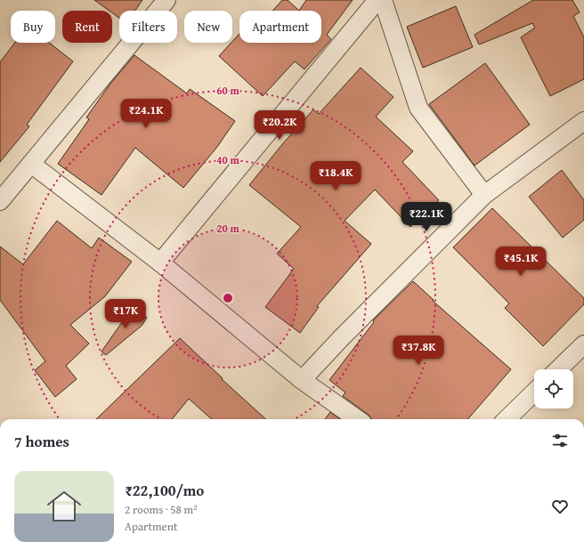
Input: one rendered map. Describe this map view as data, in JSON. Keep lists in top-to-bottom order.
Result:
{
  "page": {
    "chip": [
      "Buy",
      "Rent",
      "Filters",
      "New",
      "Apartment"
    ],
    "price": [
      "₹24.1K",
      "₹20.2K",
      "₹18.4K",
      "₹22.1K",
      "₹45.1K",
      "₹17K",
      "₹37.8K"
    ],
    "heading": "7 homes",
    "list": [
      {
        "name": "₹22,100/mo",
        "note": "2 rooms · 58 m² · Apartment"
      }
    ]
  },
  "rings": ["60 m", "40 m", "20 m"]
}
